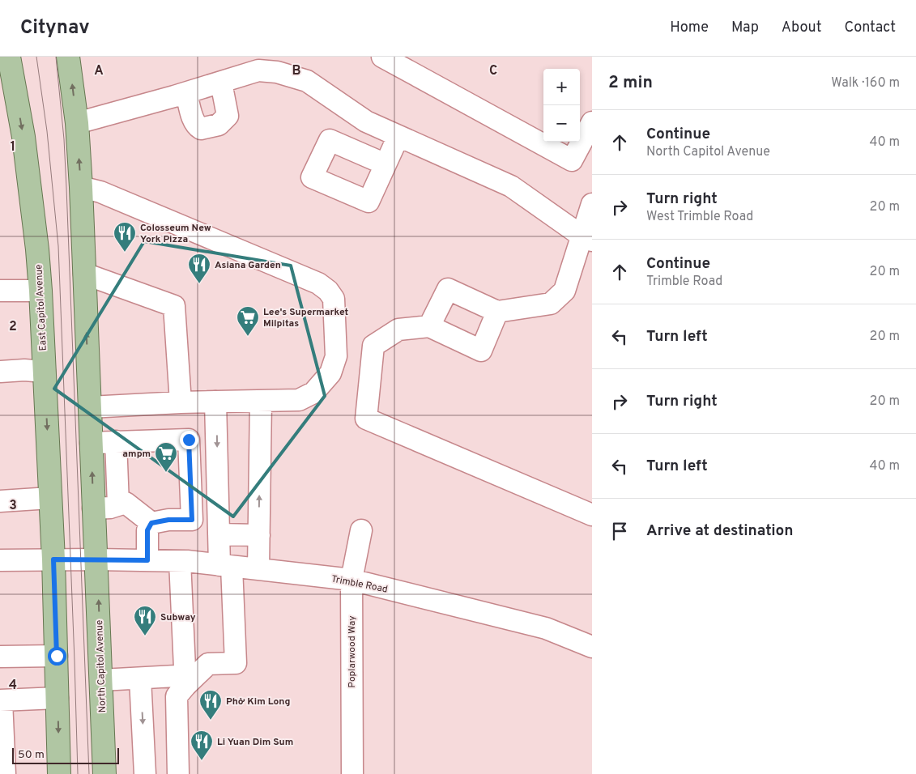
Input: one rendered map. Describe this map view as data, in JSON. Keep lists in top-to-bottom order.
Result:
{
  "streets": {
    "main road": ["East Capitol Avenue", "North Capitol Avenue"],
    "street": ["Trimble Road", "Poplarwood Way"]
  },
  "crossings": [
    ["East Capitol Avenue", "Trimble Road"],
    ["Trimble Road", "Poplarwood Way"],
    ["Trimble Road", "North Capitol Avenue"]
  ],
  "places": {
    "restaurant": [
      "Colosseum New York Pizza",
      "Asiana Garden",
      "Subway",
      "Phở Kim Long",
      "Li Yuan Dim Sum"
    ],
    "supermarket": ["Lee's Supermarket Milpitas", "ampm"]
  },
  "scale_bar": "50 m",
  "page": {
    "header": "Citynav",
    "nav": [
      "Home",
      "Map",
      "About",
      "Contact"
    ],
    "heading": ["2 min", "Walk · 160 m"],
    "map_buttons": ["+", "−"],
    "list": [
      ["Continue", "North Capitol Avenue", "40 m"],
      ["Turn right", "West Trimble Road", "20 m"],
      ["Continue", "Trimble Road", "20 m"],
      ["Turn left", "20 m"],
      ["Turn right", "20 m"],
      ["Turn left", "40 m"],
      "Arrive at destination"
    ],
    "scale": "50 m"
  },
  "grid": {
    "columns": ["A", "B", "C"],
    "rows": [
      "1",
      "2",
      "3",
      "4"
    ]
  }
}
